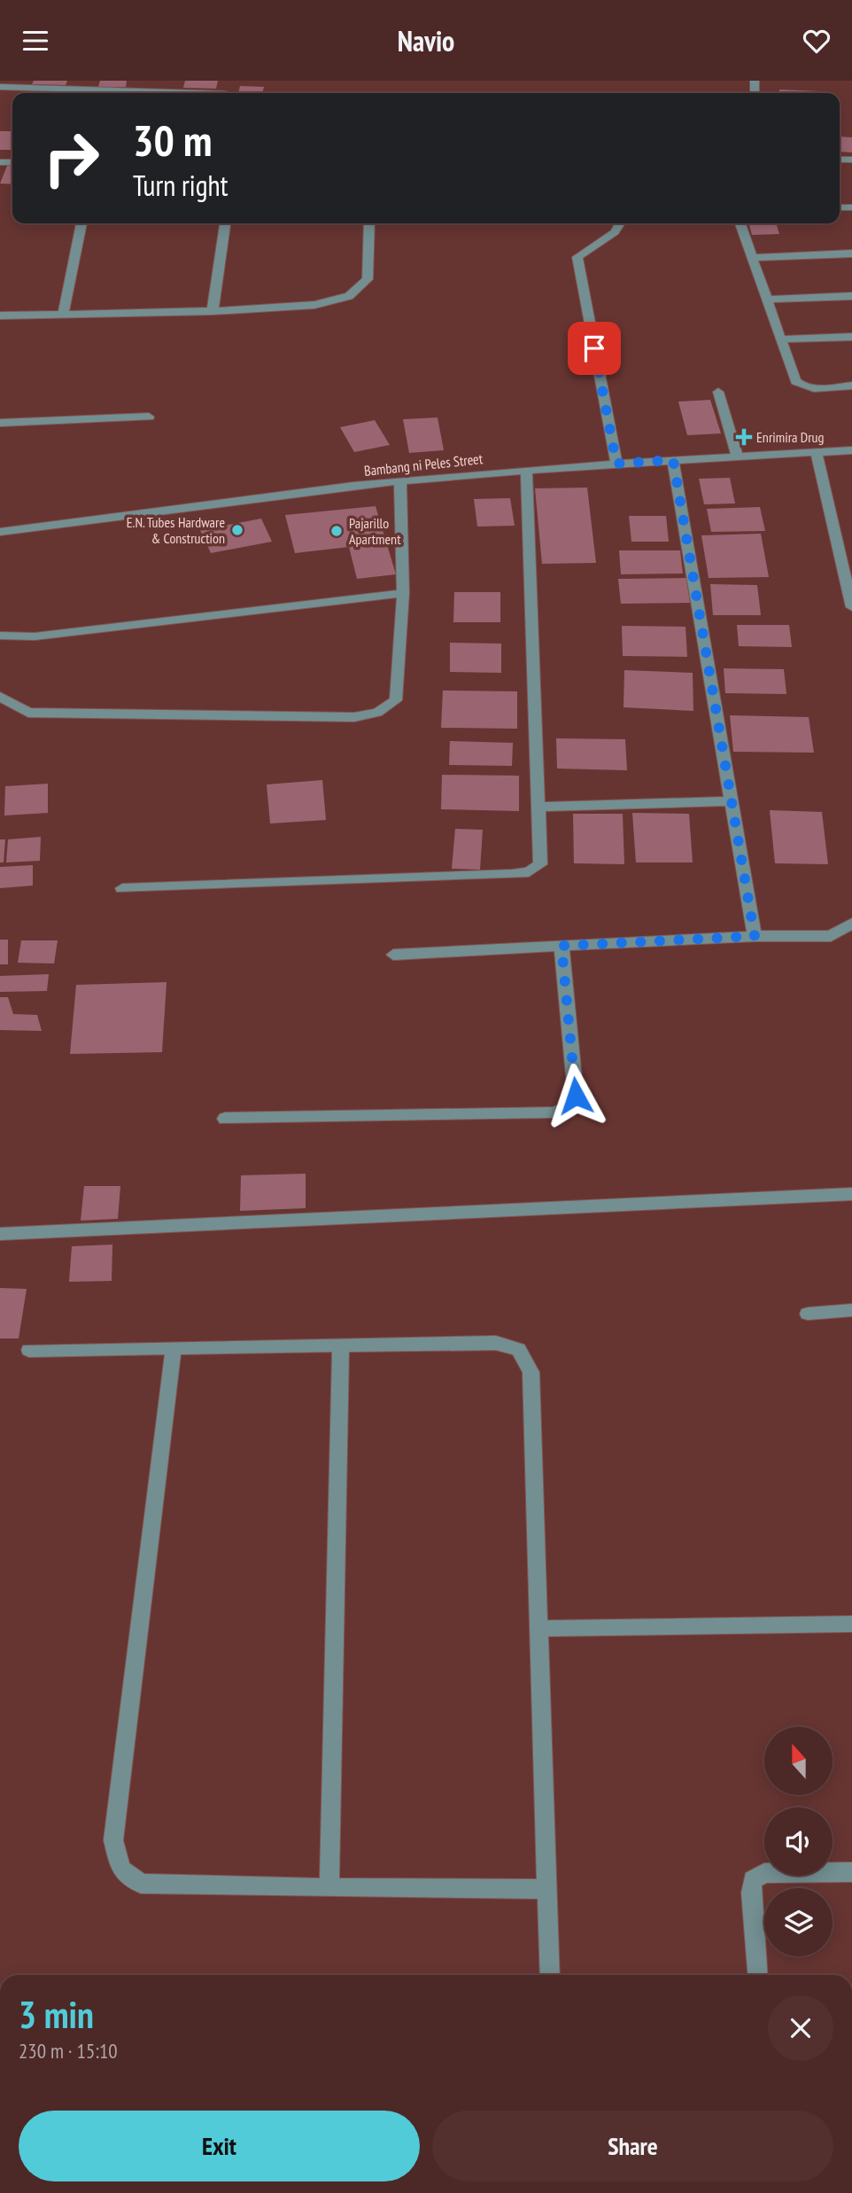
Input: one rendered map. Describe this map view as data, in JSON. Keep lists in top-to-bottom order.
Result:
{
  "streets": {
    "street": ["Bambang ni Peles Street"]
  },
  "places": {
    "health": ["Enrimira Drug"],
    "other": ["E.N. Tubes Hardware & Construction", "Pajarillo Apartment"]
  },
  "north": "top",
  "page": {
    "header": "Navio",
    "turn": ["30 m", "Turn right"],
    "heading": ["3 min", "230 m · 15:10"],
    "buttons": ["Exit", "Share"]
  }
}
